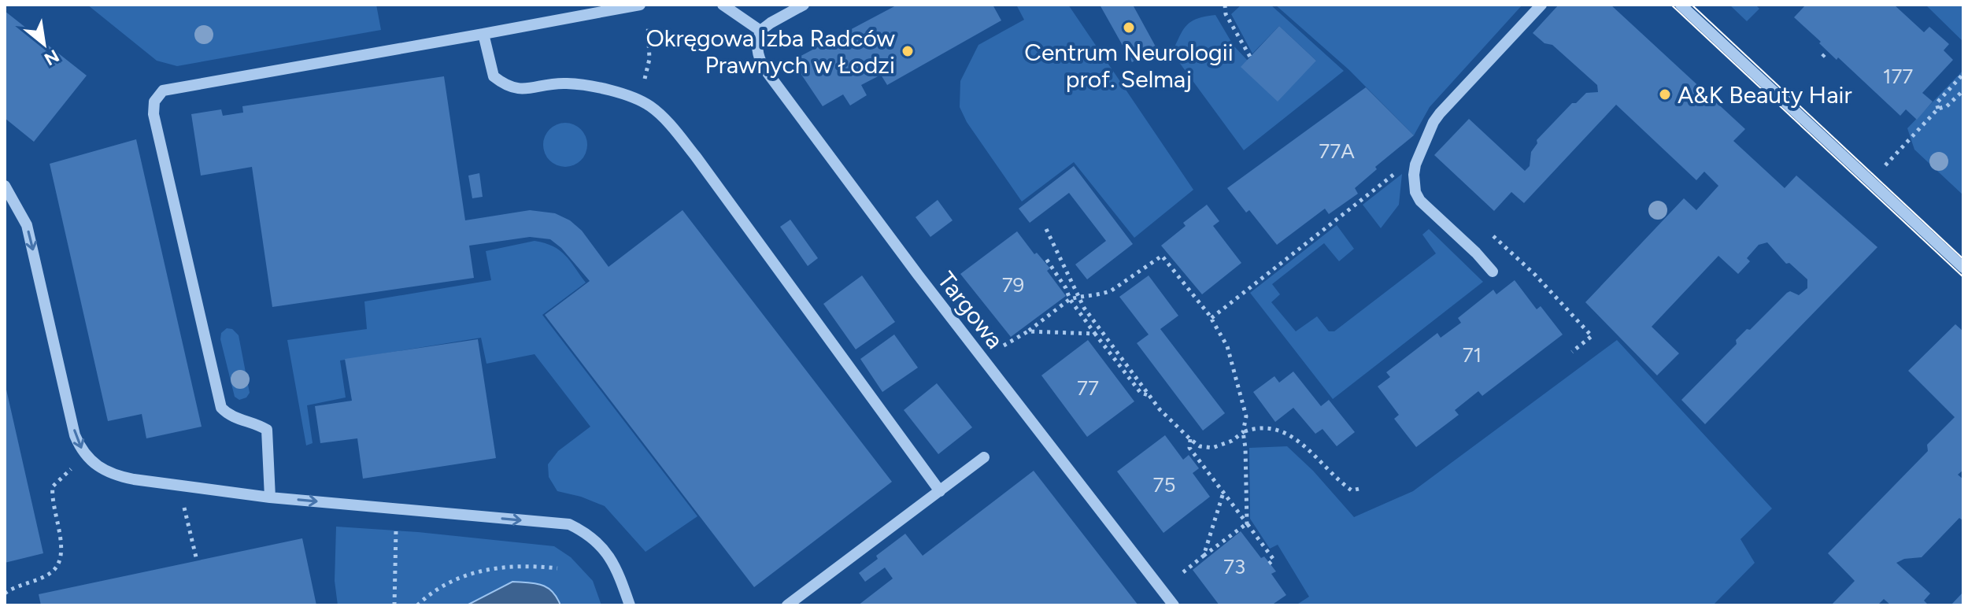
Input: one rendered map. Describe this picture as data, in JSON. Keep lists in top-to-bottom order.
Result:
{
  "streets": {
    "street": ["Targowa"]
  },
  "places": ["Centrum Neurologii prof. Selmaj", "Okręgowa Izba Radców Prawnych w Łodzi", "A&K Beauty Hair"],
  "house_numbers": [
    "177",
    "77A",
    "79",
    "71",
    "77",
    "75",
    "73"
  ],
  "north": "bottom right"
}
